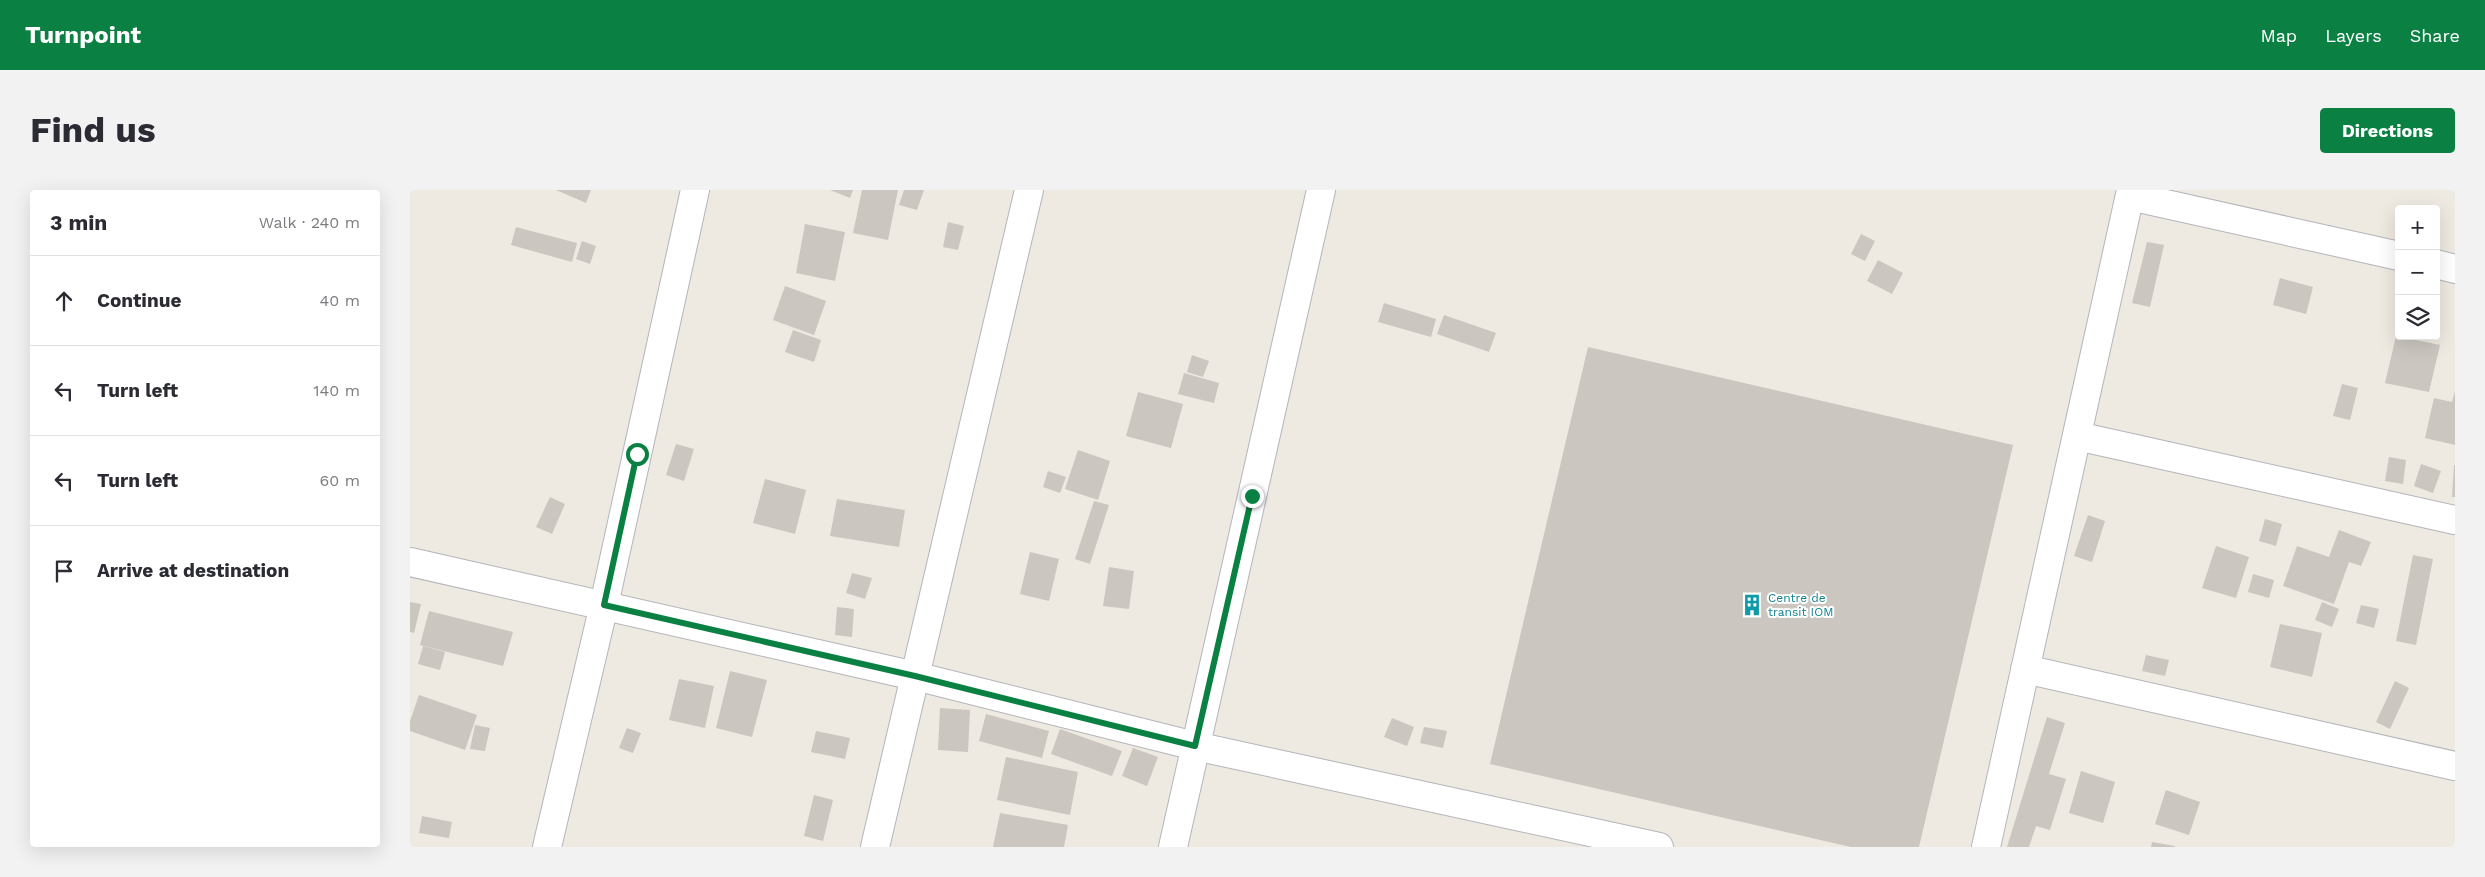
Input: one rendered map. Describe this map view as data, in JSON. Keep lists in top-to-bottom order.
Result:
{
  "places": {
    "building": ["Centre de transit IOM"]
  },
  "page": {
    "header": "Turnpoint",
    "nav": ["Map", "Layers", "Share"],
    "buttons": "Directions",
    "title": "Find us",
    "heading": ["3 min", "Walk · 240 m"],
    "map_buttons": ["+", "−"],
    "list": [
      ["Continue", "40 m"],
      ["Turn left", "140 m"],
      ["Turn left", "60 m"],
      "Arrive at destination"
    ]
  }
}
